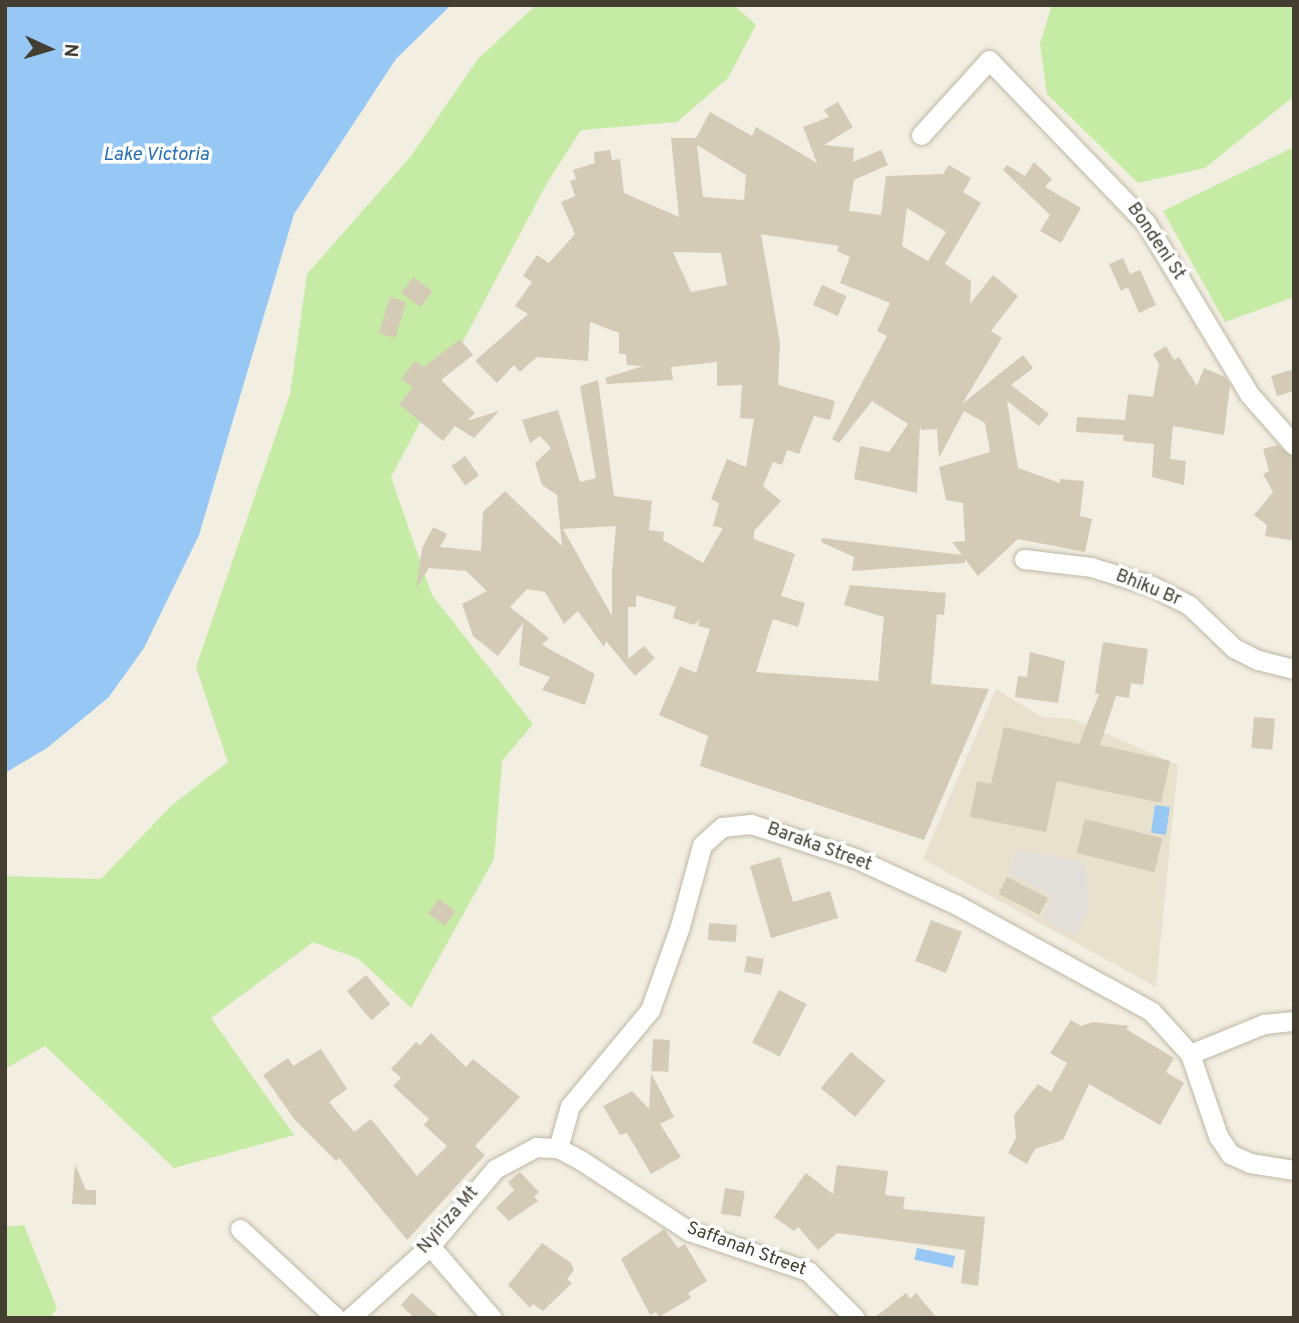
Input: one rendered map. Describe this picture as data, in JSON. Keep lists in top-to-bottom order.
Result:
{
  "streets": {
    "street": [
      "Bondeni St",
      "Bhiku Br",
      "Baraka Street",
      "Nyiriza Mt",
      "Saffanah Street"
    ]
  },
  "crossings": [
    ["Baraka Street", "Nyiriza Mt"],
    ["Baraka Street", "Saffanah Street"],
    ["Nyiriza Mt", "Saffanah Street"]
  ],
  "water": ["Lake Victoria"],
  "north": "right"
}
